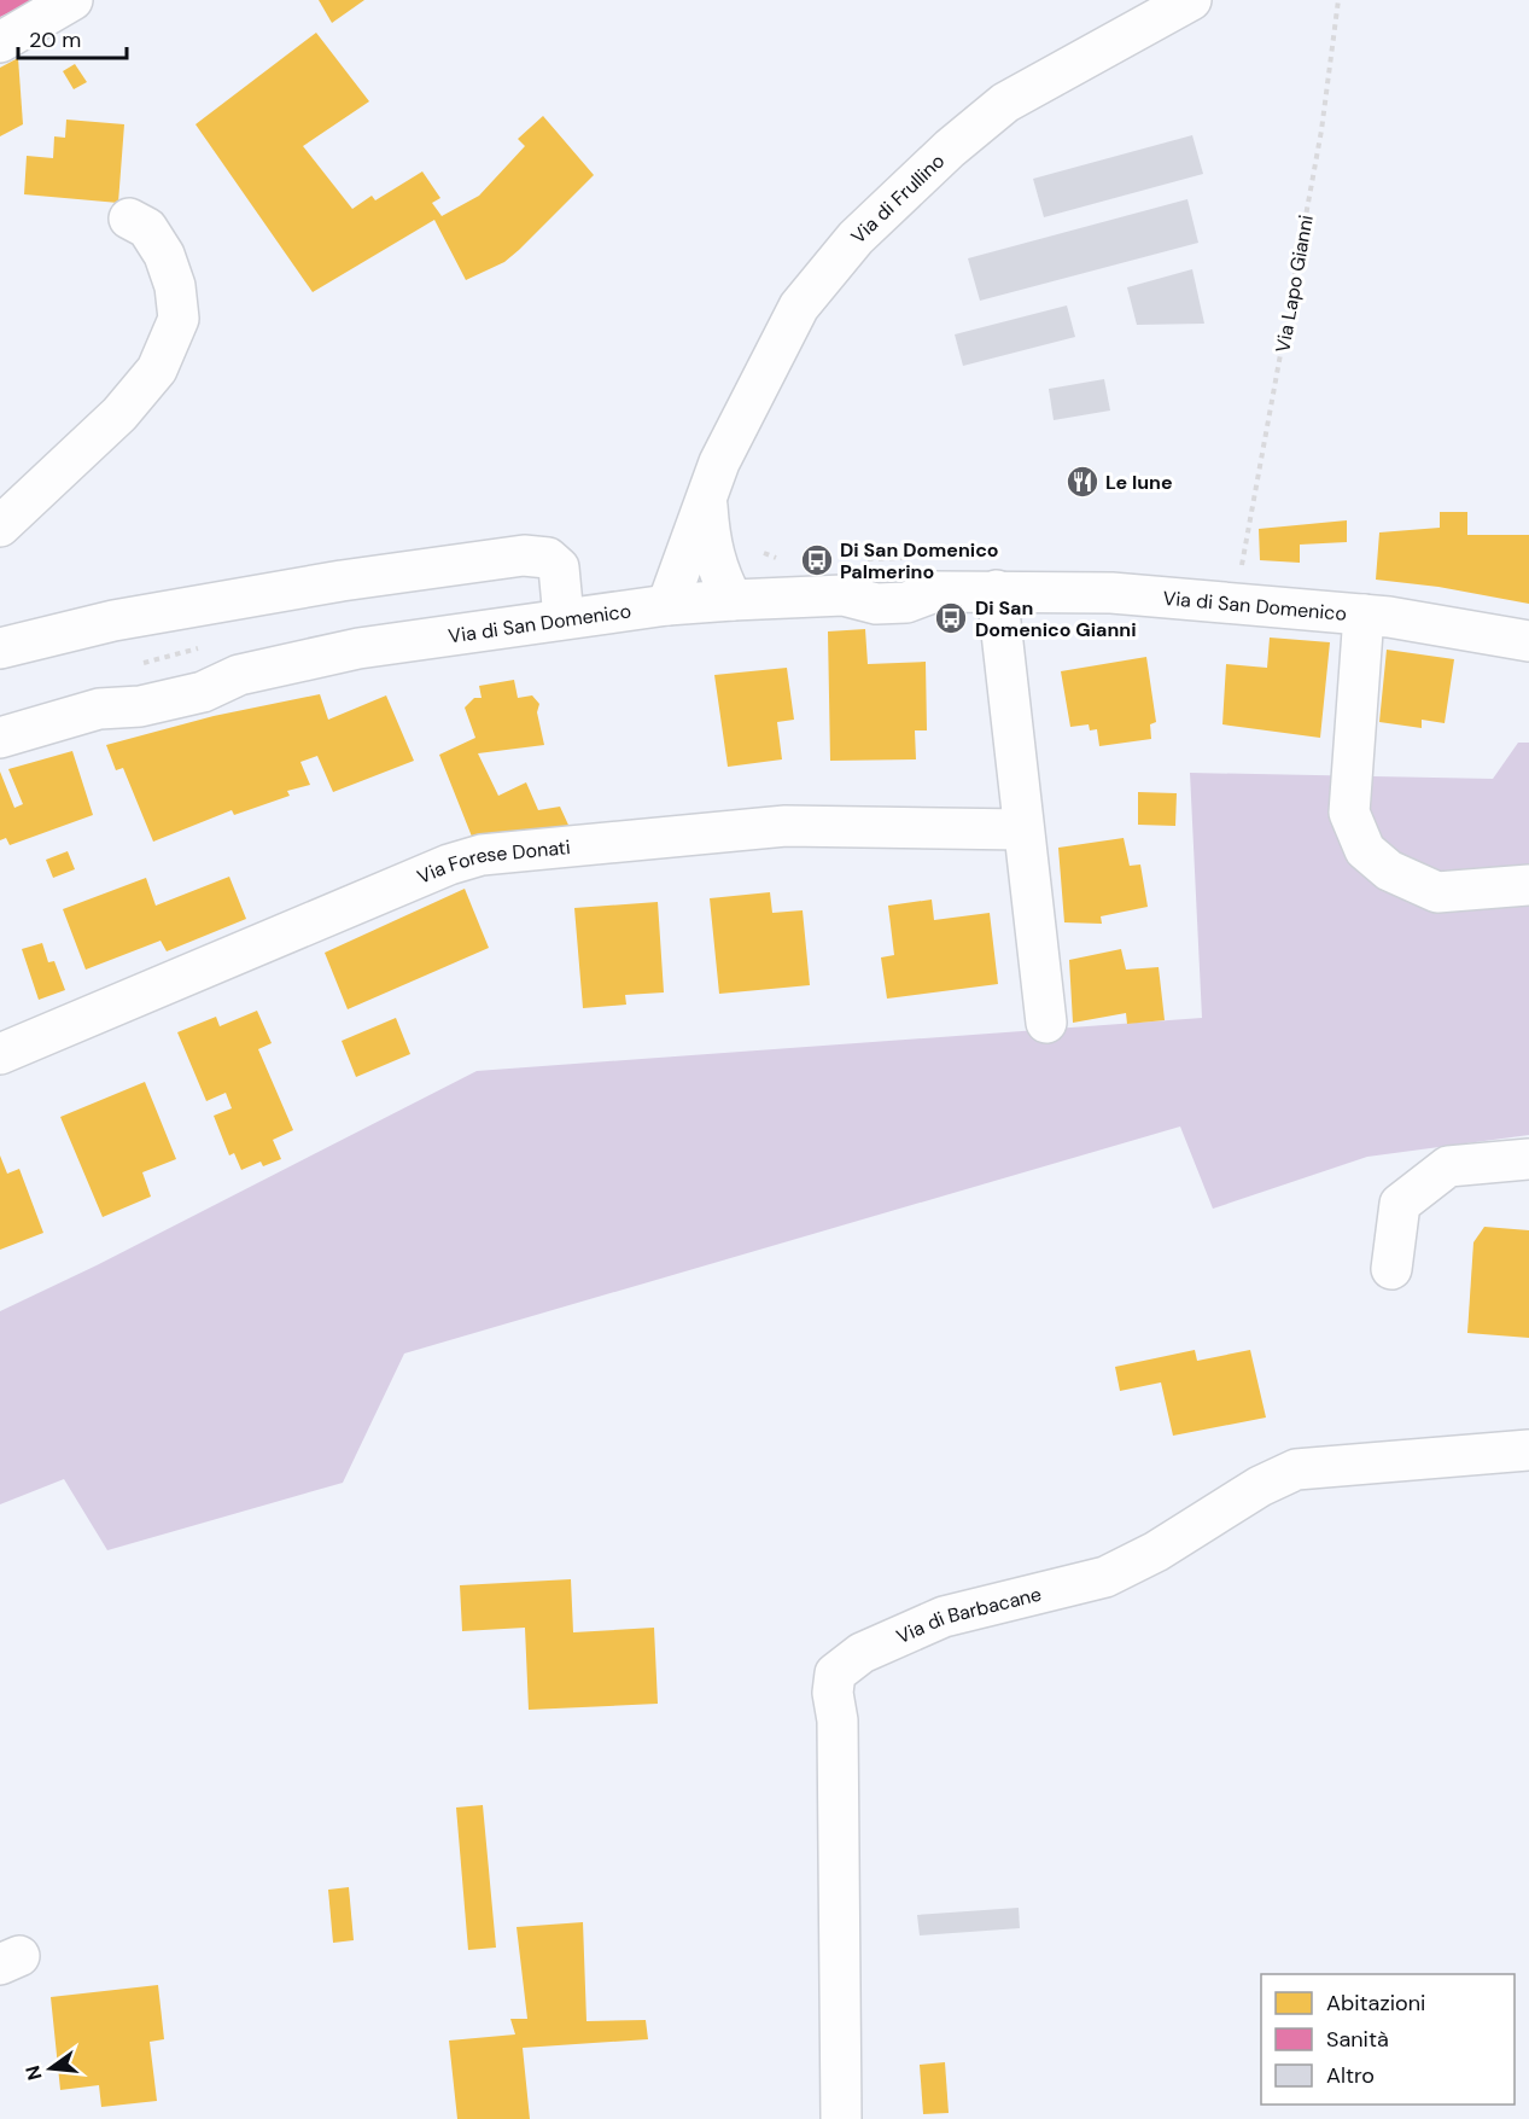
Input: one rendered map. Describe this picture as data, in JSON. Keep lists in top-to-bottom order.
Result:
{
  "streets": {
    "street": [
      "Via di Frullino",
      "Via di San Domenico",
      "Via Forese Donati",
      "Via di Barbacane"
    ],
    "path": ["Via Lapo Gianni"]
  },
  "crossings": [
    ["Via di Frullino", "Via di San Domenico"]
  ],
  "places": {
    "restaurant": ["Le lune"],
    "bus stop": ["Di San Domenico Palmerino", "Di San Domenico Gianni"]
  },
  "legend": ["Abitazioni", "Sanità", "Altro"],
  "scale_bar": "20 m",
  "north": "left"
}
